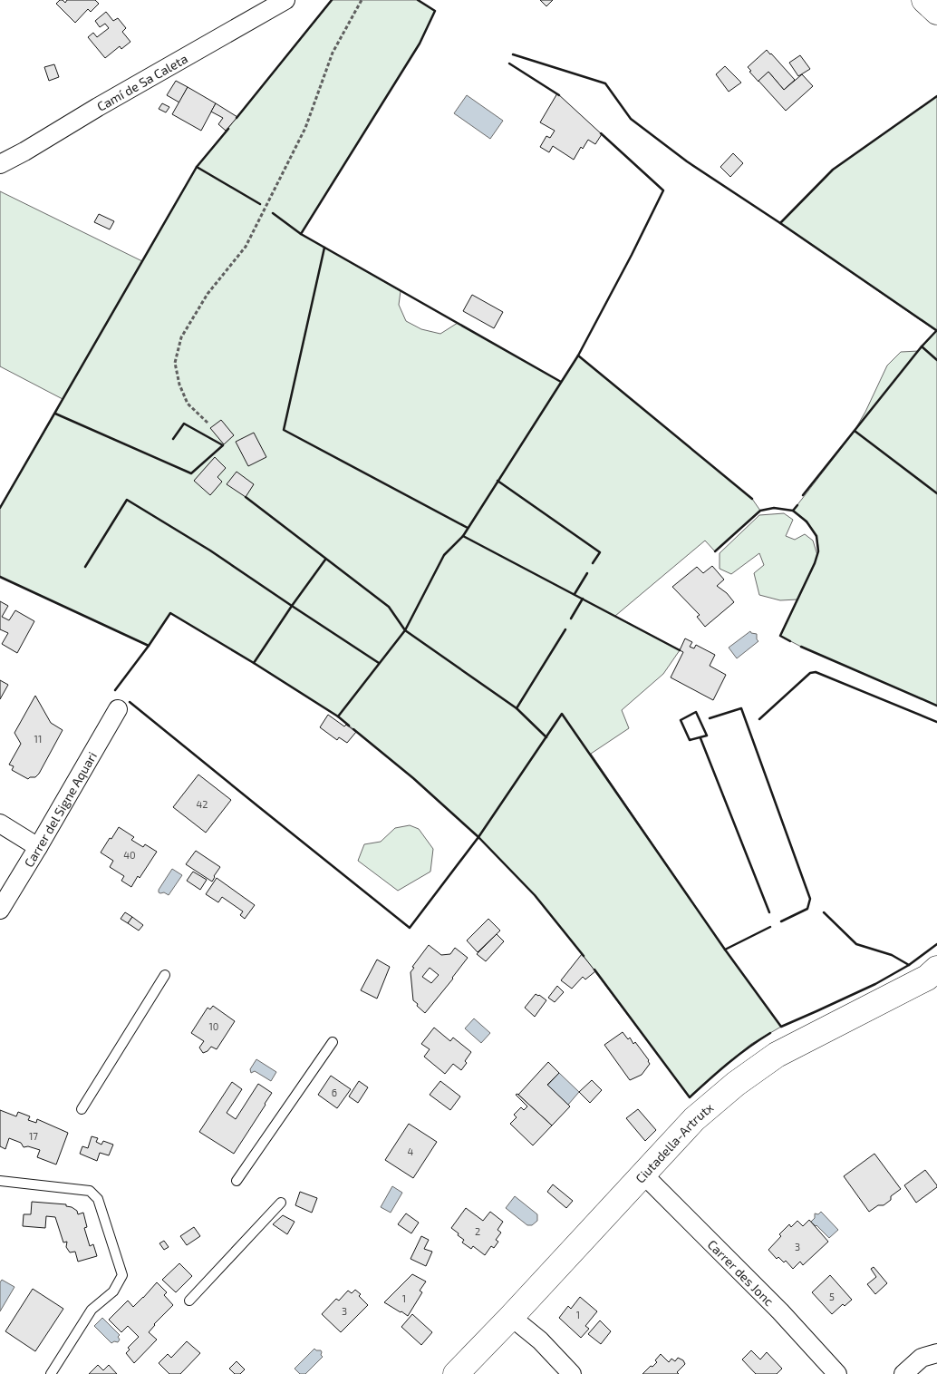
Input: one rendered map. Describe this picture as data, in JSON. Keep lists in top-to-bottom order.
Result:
{
  "streets": {
    "main road": ["Ciutadella-Artrutx"],
    "street": ["Camí de Sa Caleta", "Carrer del Signe Aquari", "Carrer des Jonc"]
  },
  "crossings": [
    ["Ciutadella-Artrutx", "Carrer des Jonc"]
  ],
  "house_numbers": [
    "11",
    "42",
    "40",
    "10",
    "6",
    "17",
    "4",
    "2",
    "3",
    "5",
    "1",
    "3",
    "1"
  ]
}
